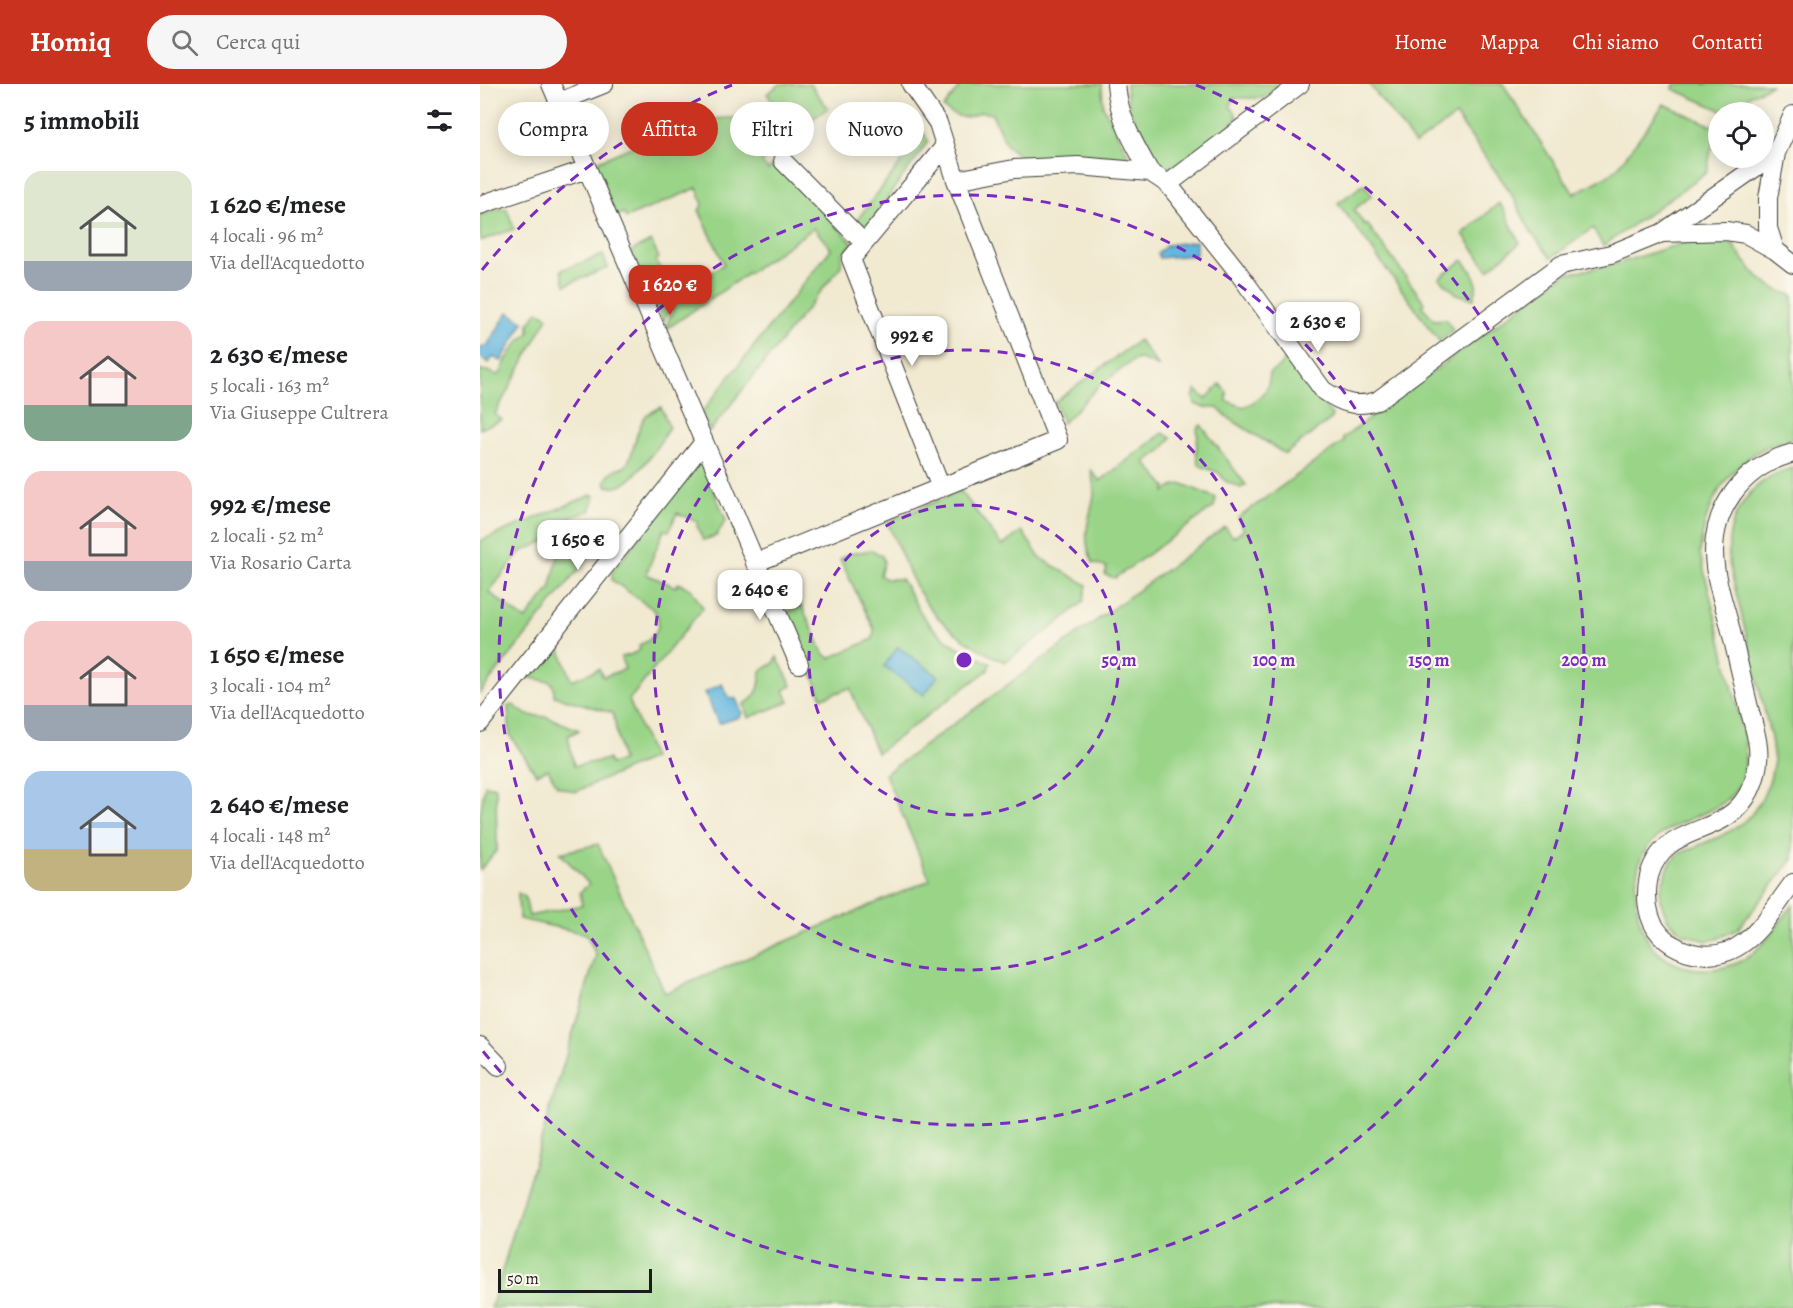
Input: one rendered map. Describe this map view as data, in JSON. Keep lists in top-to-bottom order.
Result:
{
  "scale_bar": "50 m",
  "page": {
    "header": "Homiq",
    "search": "Cerca qui",
    "nav": [
      "Home",
      "Mappa",
      "Chi siamo",
      "Contatti"
    ],
    "heading": "5 immobili",
    "chip": [
      "Compra",
      "Affitta",
      "Filtri",
      "Nuovo"
    ],
    "list": [
      {
        "name": "1 620 €/mese",
        "note": "4 locali · 96 m² · Via dell'Acquedotto"
      },
      {
        "name": "2 630 €/mese",
        "note": "5 locali · 163 m² · Via Giuseppe Cultrera"
      },
      {
        "name": "992 €/mese",
        "note": "2 locali · 52 m² · Via Rosario Carta"
      },
      {
        "name": "1 650 €/mese",
        "note": "3 locali · 104 m² · Via dell'Acquedotto"
      },
      {
        "name": "2 640 €/mese",
        "note": "4 locali · 148 m² · Via dell'Acquedotto"
      }
    ],
    "price": [
      "1 620 €",
      "2 630 €",
      "992 €",
      "1 650 €",
      "2 640 €"
    ],
    "scale": "50 m"
  },
  "rings": [
    "50 m",
    "100 m",
    "150 m",
    "200 m"
  ]
}
